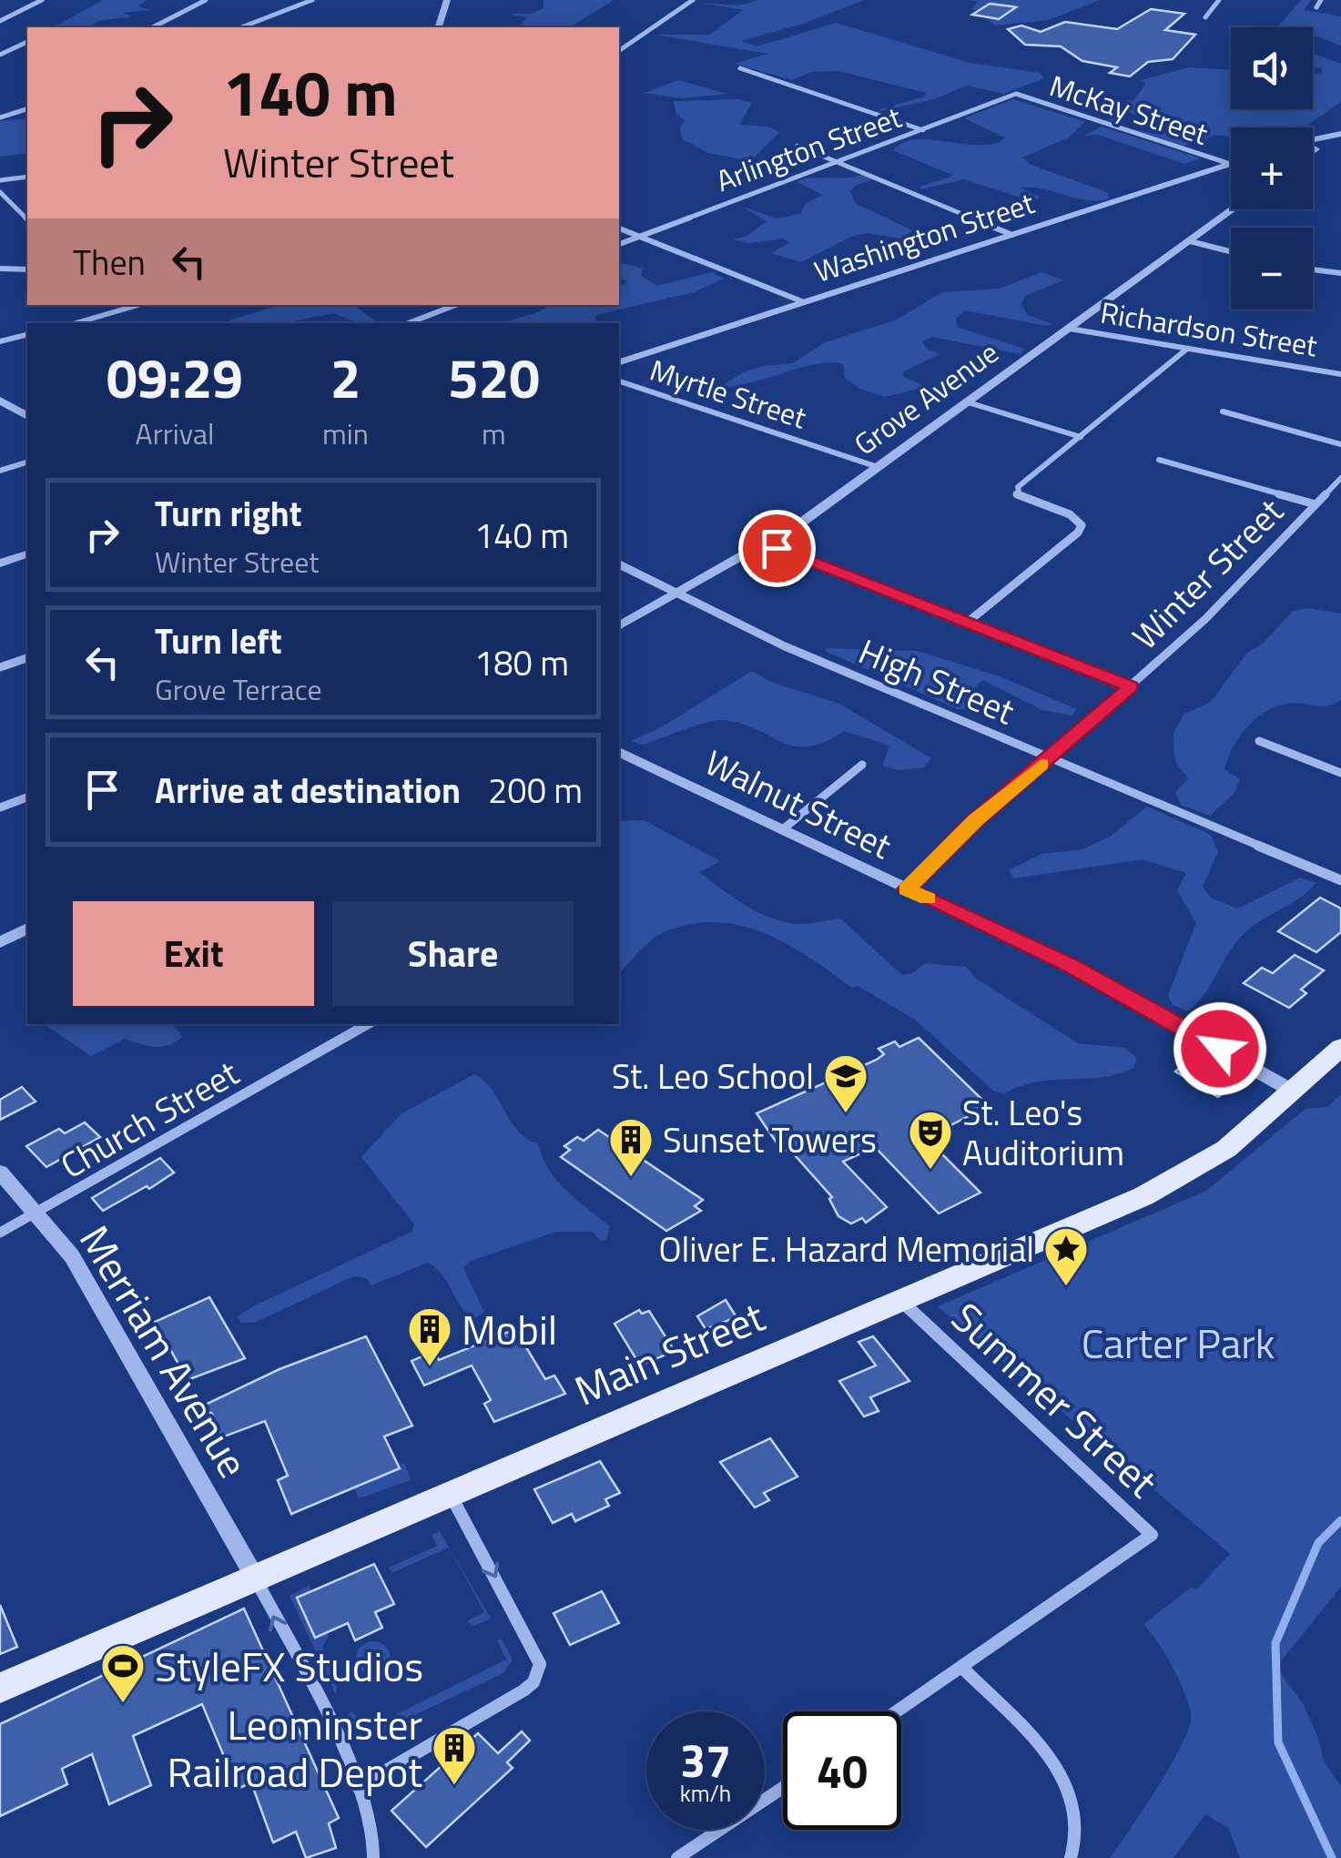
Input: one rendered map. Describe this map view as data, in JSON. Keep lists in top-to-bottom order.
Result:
{
  "streets": {
    "main road": ["Main Street"],
    "street": [
      "McKay Street",
      "Arlington Street",
      "Washington Street",
      "Richardson Street",
      "Myrtle Street",
      "Grove Avenue",
      "Winter Street",
      "High Street",
      "Walnut Street",
      "Church Street",
      "Merriam Avenue",
      "Summer Street"
    ]
  },
  "crossings": [
    ["McKay Street", "Arlington Street"],
    ["McKay Street", "Washington Street"],
    ["Richardson Street", "Grove Avenue"],
    ["Myrtle Street", "Grove Avenue"],
    ["Grove Avenue", "High Street"],
    ["Winter Street", "High Street"],
    ["Winter Street", "Walnut Street"],
    ["Walnut Street", "Main Street"],
    ["Church Street", "Merriam Avenue"],
    ["Merriam Avenue", "Main Street"],
    ["Main Street", "Summer Street"]
  ],
  "parks": ["Carter Park"],
  "places": {
    "school or university": ["St. Leo School"],
    "theatre": ["St. Leo's Auditorium"],
    "building": ["Sunset Towers", "Mobil", "Leominster Railroad Depot"],
    "place": ["Oliver E. Hazard Memorial"],
    "sports": ["StyleFX Studios"]
  },
  "page": {
    "map_buttons": ["+", "−"],
    "turn": ["140 m", "Winter Street"],
    "then": "Then",
    "eta": [
      "09:29",
      "Arrival",
      "2",
      "min",
      "520",
      "m"
    ],
    "list": [
      {
        "name": "Turn right",
        "note": "Winter Street",
        "value": "140 m"
      },
      {
        "name": "Turn left",
        "note": "Grove Terrace",
        "value": "180 m"
      },
      {
        "name": "Arrive at destination",
        "value": "200 m"
      }
    ],
    "buttons": ["Exit", "Share"],
    "speed": "37 km/h",
    "limit": "40"
  }
}
